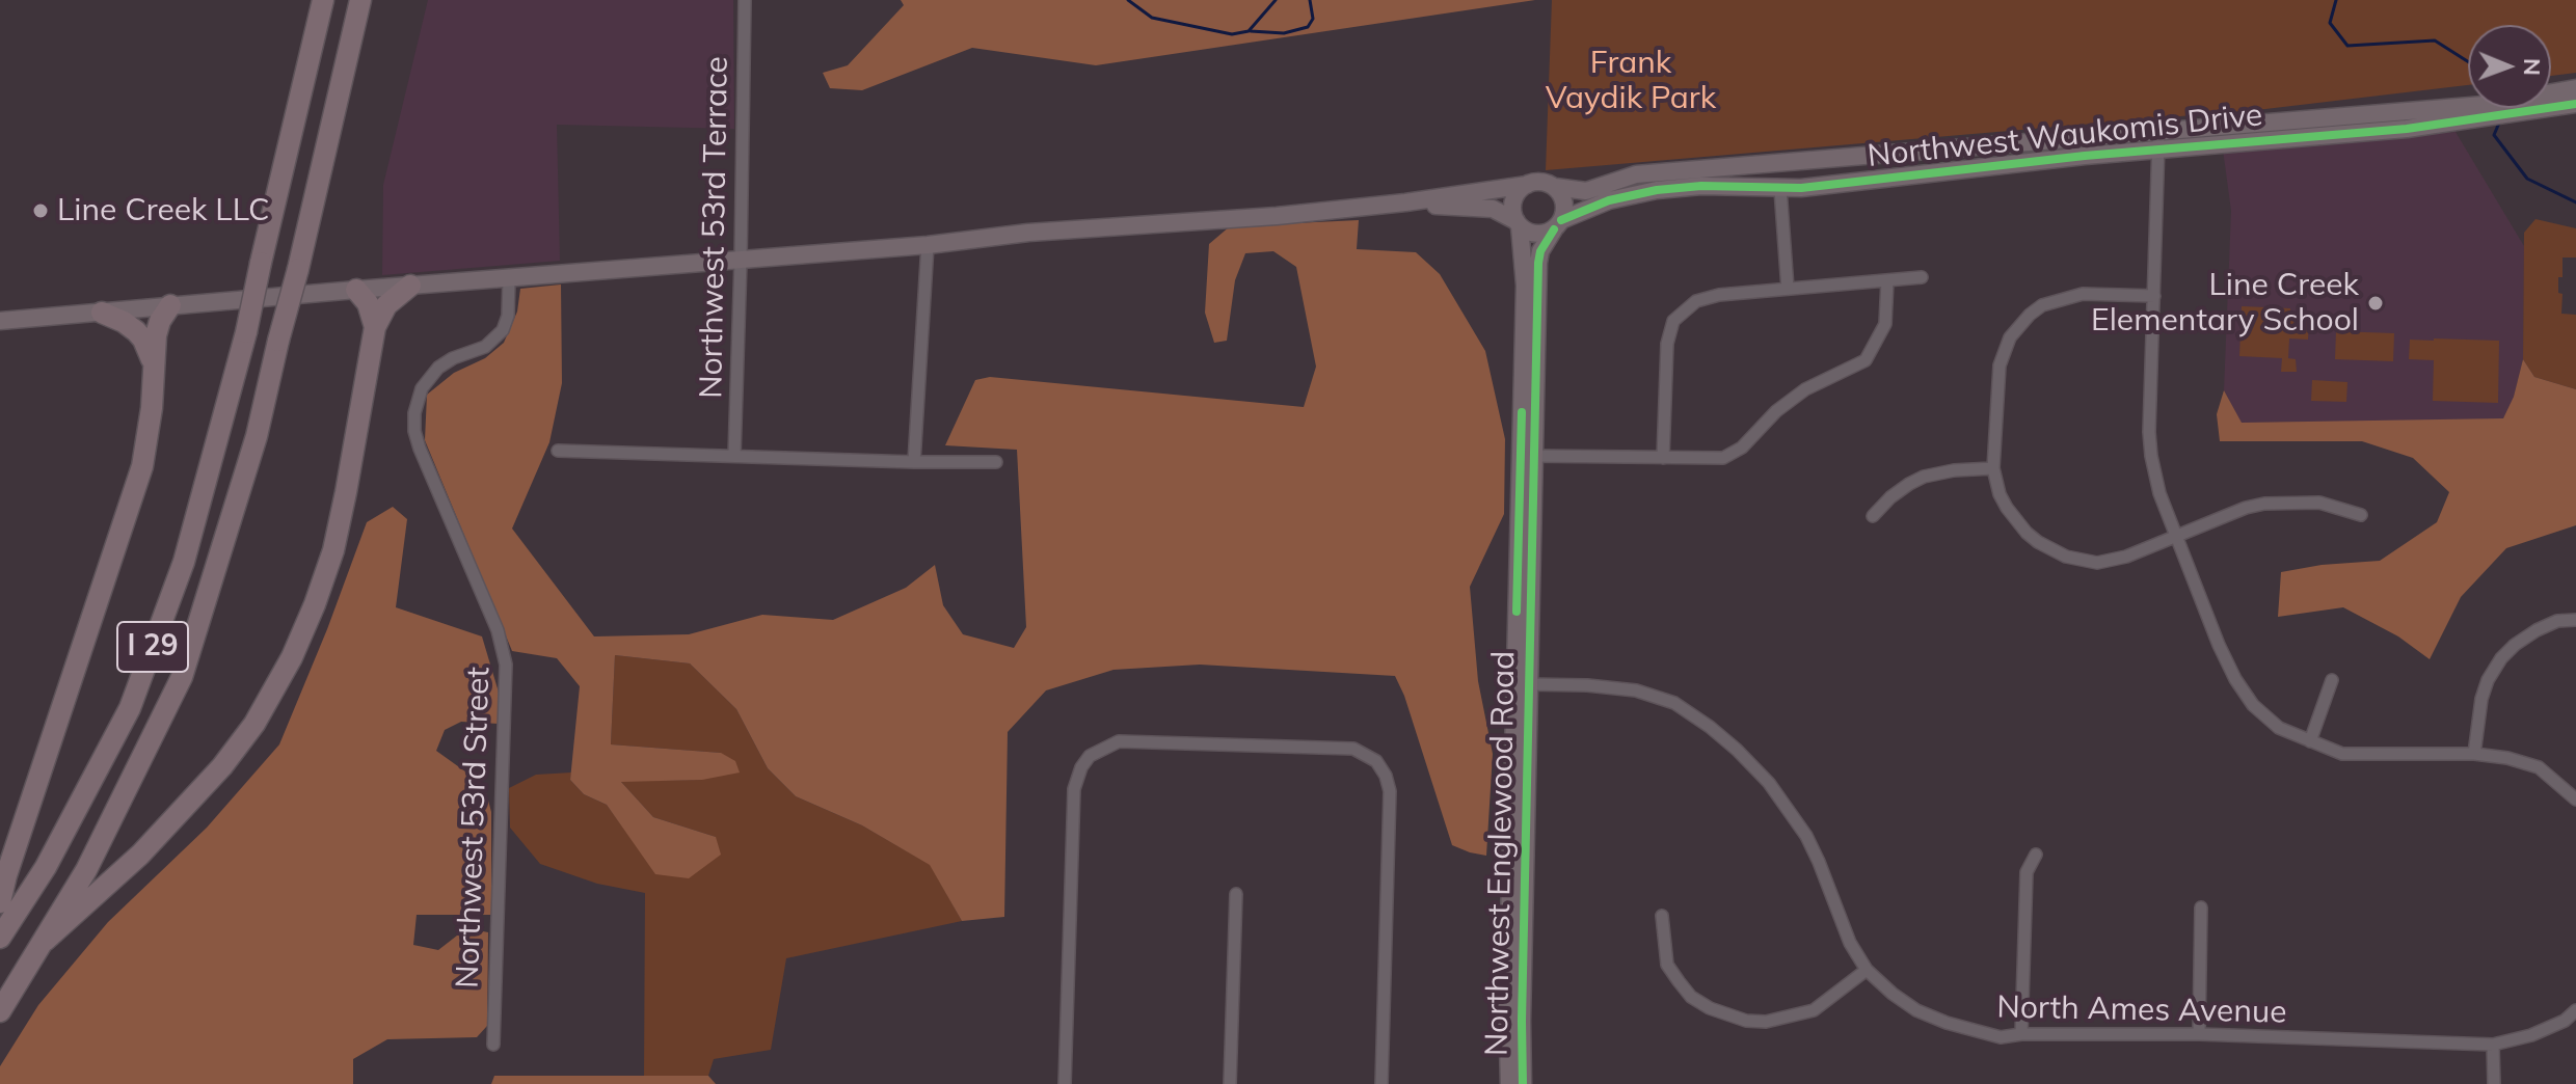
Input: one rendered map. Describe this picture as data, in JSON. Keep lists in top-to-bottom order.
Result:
{
  "streets": {
    "highway": ["I 29"],
    "main road": ["Northwest Waukomis Drive", "Northwest Englewood Road"],
    "street": ["Northwest 53rd Terrace", "Northwest 53rd Street", "North Ames Avenue"]
  },
  "crossings": [
    ["Northwest Waukomis Drive", "Northwest Englewood Road"],
    ["Northwest Englewood Road", "North Ames Avenue"]
  ],
  "parks": ["Frank Vaydik Park"],
  "places": ["Line Creek LLC", "Line Creek Elementary School"],
  "north": "right"
}
